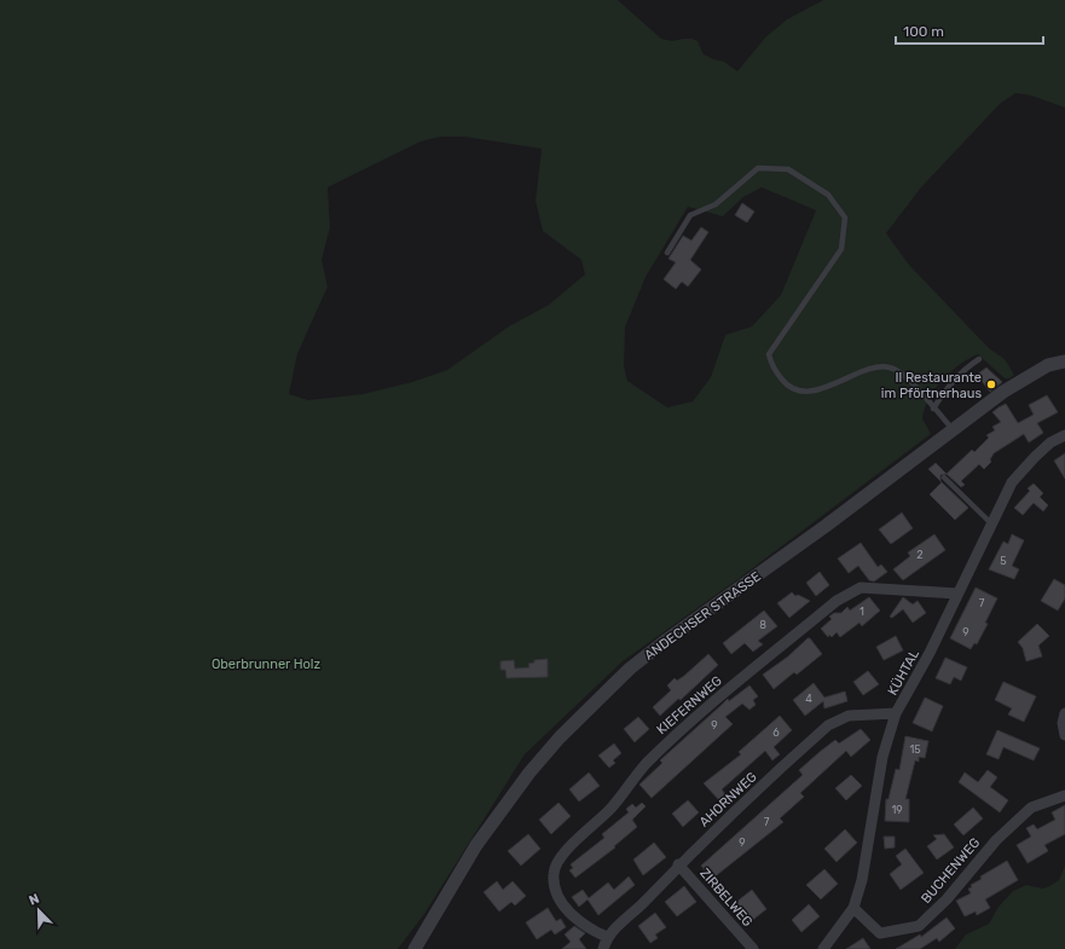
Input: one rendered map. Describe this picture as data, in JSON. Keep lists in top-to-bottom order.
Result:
{
  "streets": {
    "street": [
      "ANDECHSER STRASSE",
      "KÜHTAL",
      "KIEFERNWEG",
      "AHORNWEG",
      "BUCHENWEG",
      "ZIRBELWEG"
    ]
  },
  "crossings": [
    ["KÜHTAL", "KIEFERNWEG"],
    ["KÜHTAL", "AHORNWEG"],
    ["KÜHTAL", "BUCHENWEG"],
    ["KIEFERNWEG", "AHORNWEG"],
    ["AHORNWEG", "ZIRBELWEG"]
  ],
  "parks": ["Oberbrunner Holz"],
  "places": ["Il Restaurante im Pförtnerhaus"],
  "house_numbers": [
    "2",
    "5",
    "7",
    "1",
    "8",
    "9",
    "4",
    "9",
    "6",
    "15",
    "19",
    "7",
    "9"
  ],
  "scale_bar": "100 m",
  "north": "top left"
}
